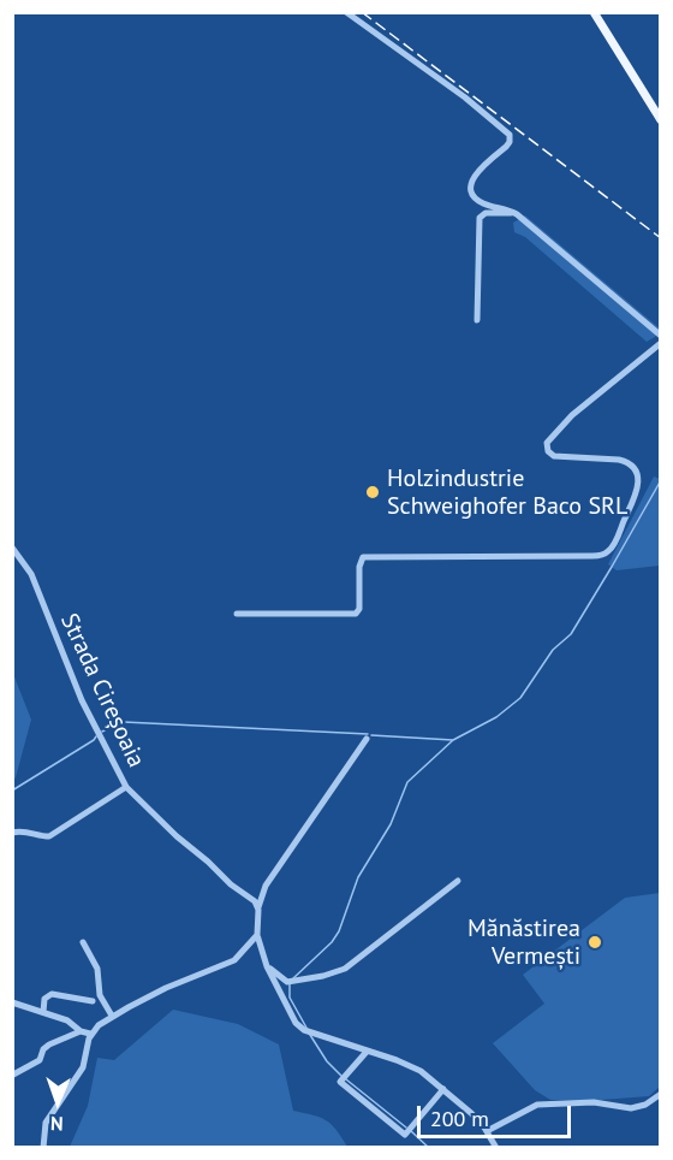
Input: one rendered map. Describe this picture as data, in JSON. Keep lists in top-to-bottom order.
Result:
{
  "streets": {
    "street": ["Strada Cireșoaia"]
  },
  "places": ["Holzindustrie Schweighofer Baco SRL", "Mănăstirea Vermești"],
  "scale_bar": "200 m",
  "north": "bottom"
}
